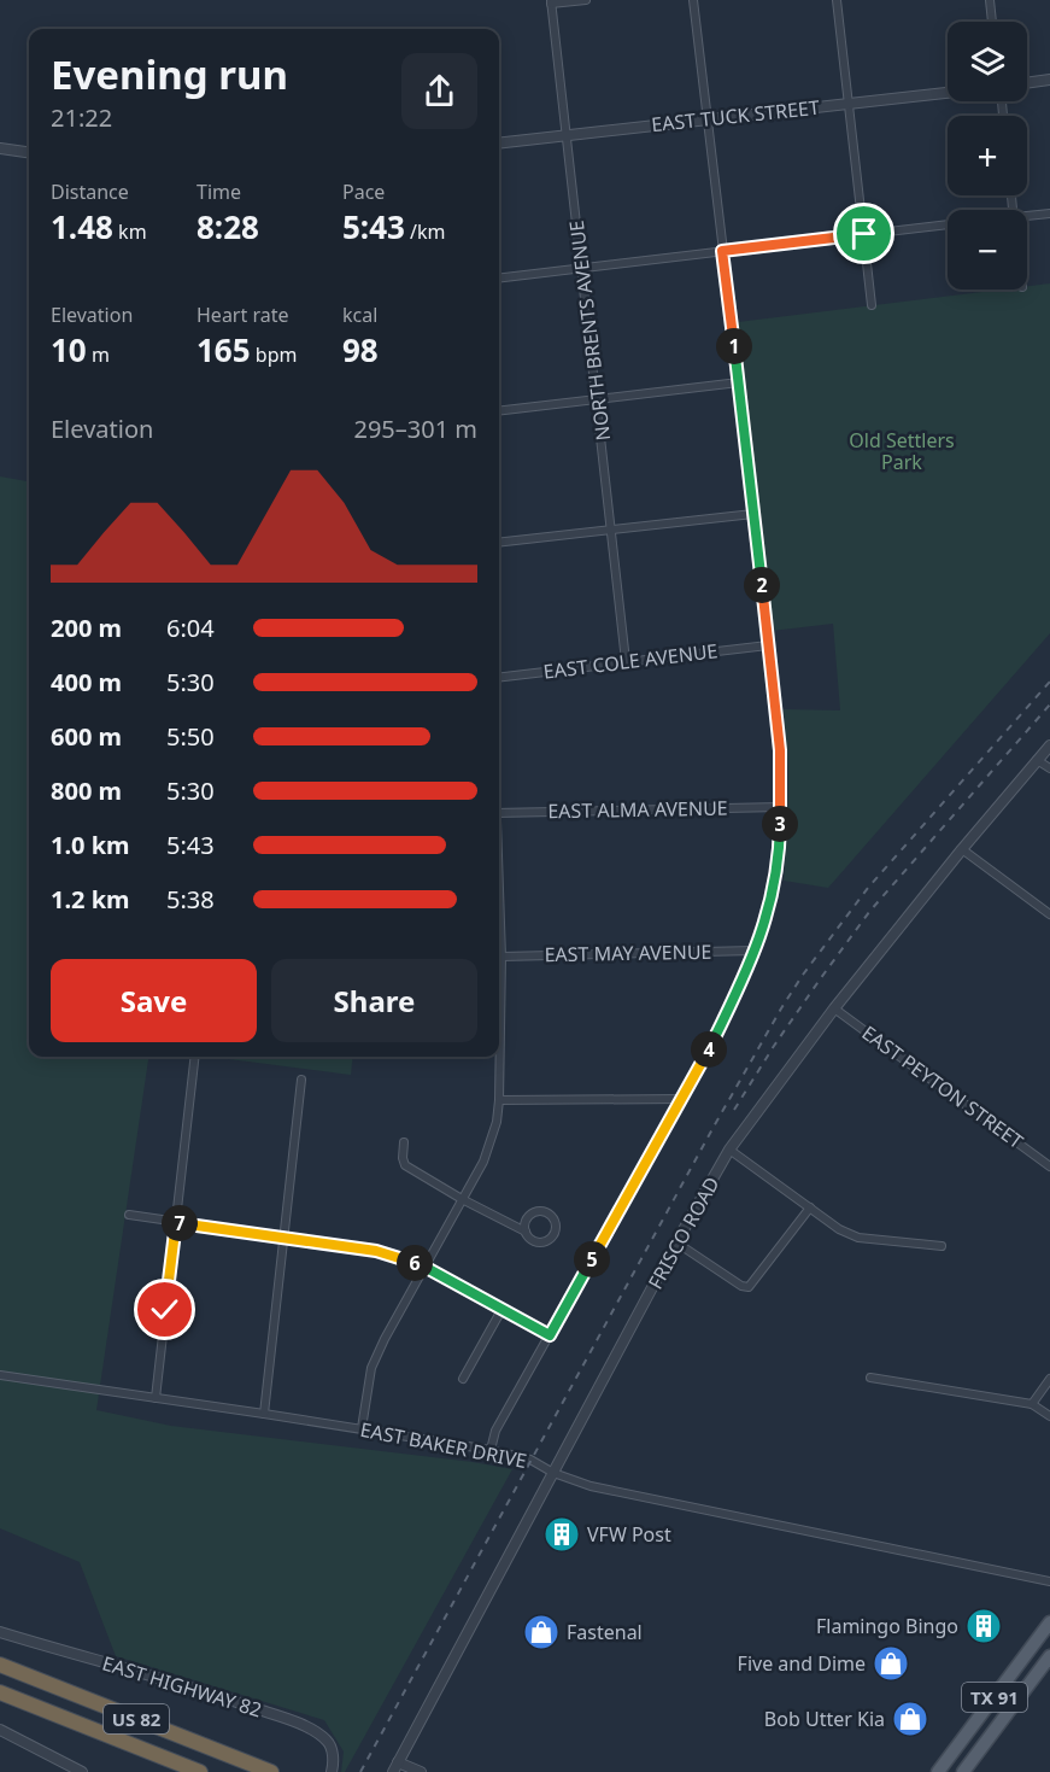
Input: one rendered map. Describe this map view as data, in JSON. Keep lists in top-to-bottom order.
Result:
{
  "streets": {
    "highway": ["US 82"],
    "main road": ["TX 91"],
    "street": [
      "EAST TUCK STREET",
      "NORTH BRENTS AVENUE",
      "EAST COLE AVENUE",
      "EAST ALMA AVENUE",
      "EAST MAY AVENUE",
      "EAST PEYTON STREET",
      "FRISCO ROAD",
      "EAST BAKER DRIVE",
      "EAST HIGHWAY 82"
    ]
  },
  "crossings": [
    ["EAST TUCK STREET", "NORTH BRENTS AVENUE"],
    ["NORTH BRENTS AVENUE", "EAST COLE AVENUE"],
    ["EAST PEYTON STREET", "FRISCO ROAD"],
    ["FRISCO ROAD", "EAST BAKER DRIVE"]
  ],
  "parks": ["Old Settlers Park"],
  "places": {
    "building": ["VFW Post", "Flamingo Bingo"],
    "shop": ["Fastenal", "Five and Dime", "Bob Utter Kia"]
  },
  "page": {
    "map_buttons": ["+", "−"],
    "heading": ["Evening run", "21:22"],
    "stats": [
      ["Distance", "1.48 km"],
      ["Time", "8:28"],
      ["Pace", "5:43 /km"],
      ["Elevation", "10 m"],
      ["Heart rate", "165 bpm"],
      ["kcal", "98"]
    ],
    "pins": [
      "1",
      "2",
      "3",
      "4",
      "7",
      "5",
      "6"
    ],
    "chart": ["Elevation", "295–301 m"],
    "list": [
      {
        "name": "200 m",
        "note": "6:04"
      },
      {
        "name": "400 m",
        "note": "5:30"
      },
      {
        "name": "600 m",
        "note": "5:50"
      },
      {
        "name": "800 m",
        "note": "5:30"
      },
      {
        "name": "1.0 km",
        "note": "5:43"
      },
      {
        "name": "1.2 km",
        "note": "5:38"
      }
    ],
    "buttons": ["Save", "Share"]
  }
}
